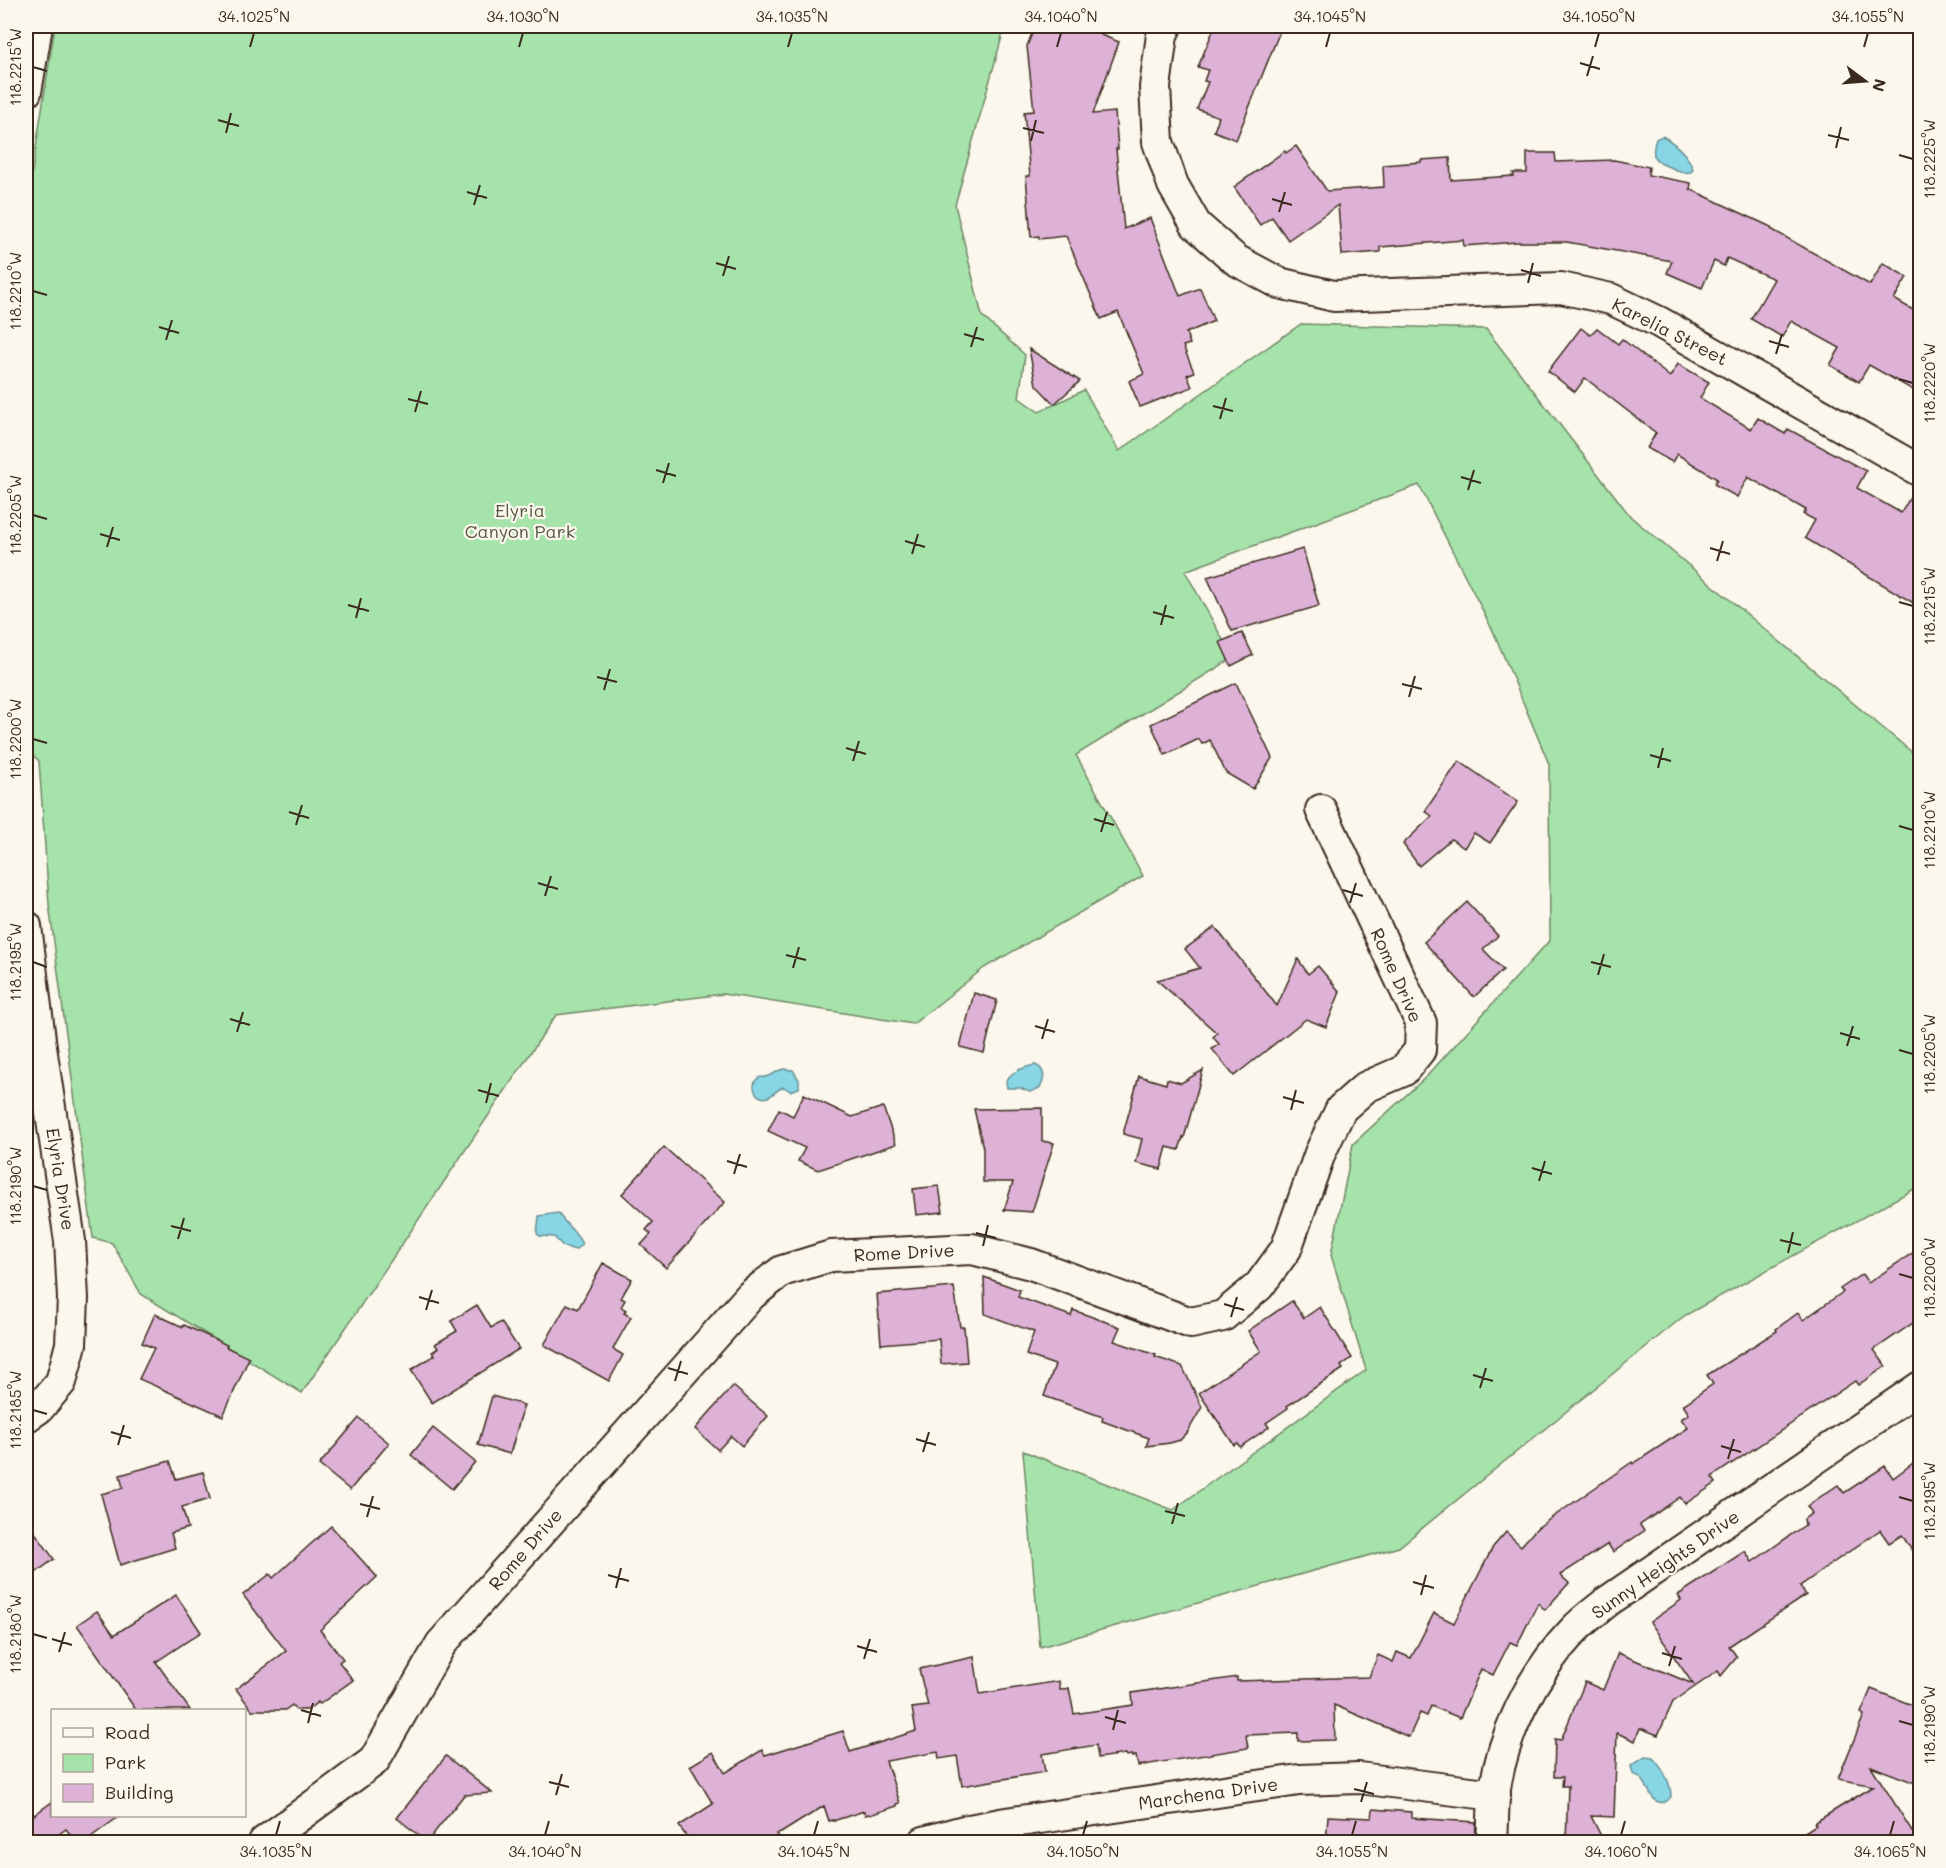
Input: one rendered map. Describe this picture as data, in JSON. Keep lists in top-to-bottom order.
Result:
{
  "streets": {
    "street": [
      "Karelia Street",
      "Rome Drive",
      "Elyria Drive",
      "Sunny Heights Drive",
      "Marchena Drive"
    ]
  },
  "crossings": [
    ["Sunny Heights Drive", "Marchena Drive"]
  ],
  "parks": ["Elyria Canyon Park"],
  "legend": ["Road", "Park", "Building"],
  "north": "right",
  "coordinates": [
    "34.1025°N",
    "34.1030°N",
    "34.1035°N",
    "34.1040°N",
    "34.1045°N",
    "34.1050°N",
    "34.1055°N",
    "118.2215°W",
    "118.2225°W",
    "118.2210°W",
    "118.2220°W",
    "118.2205°W",
    "118.2200°W",
    "118.2195°W",
    "118.2190°W",
    "118.2185°W",
    "118.2180°W",
    "34.1060°N",
    "34.1065°N"
  ]
}
